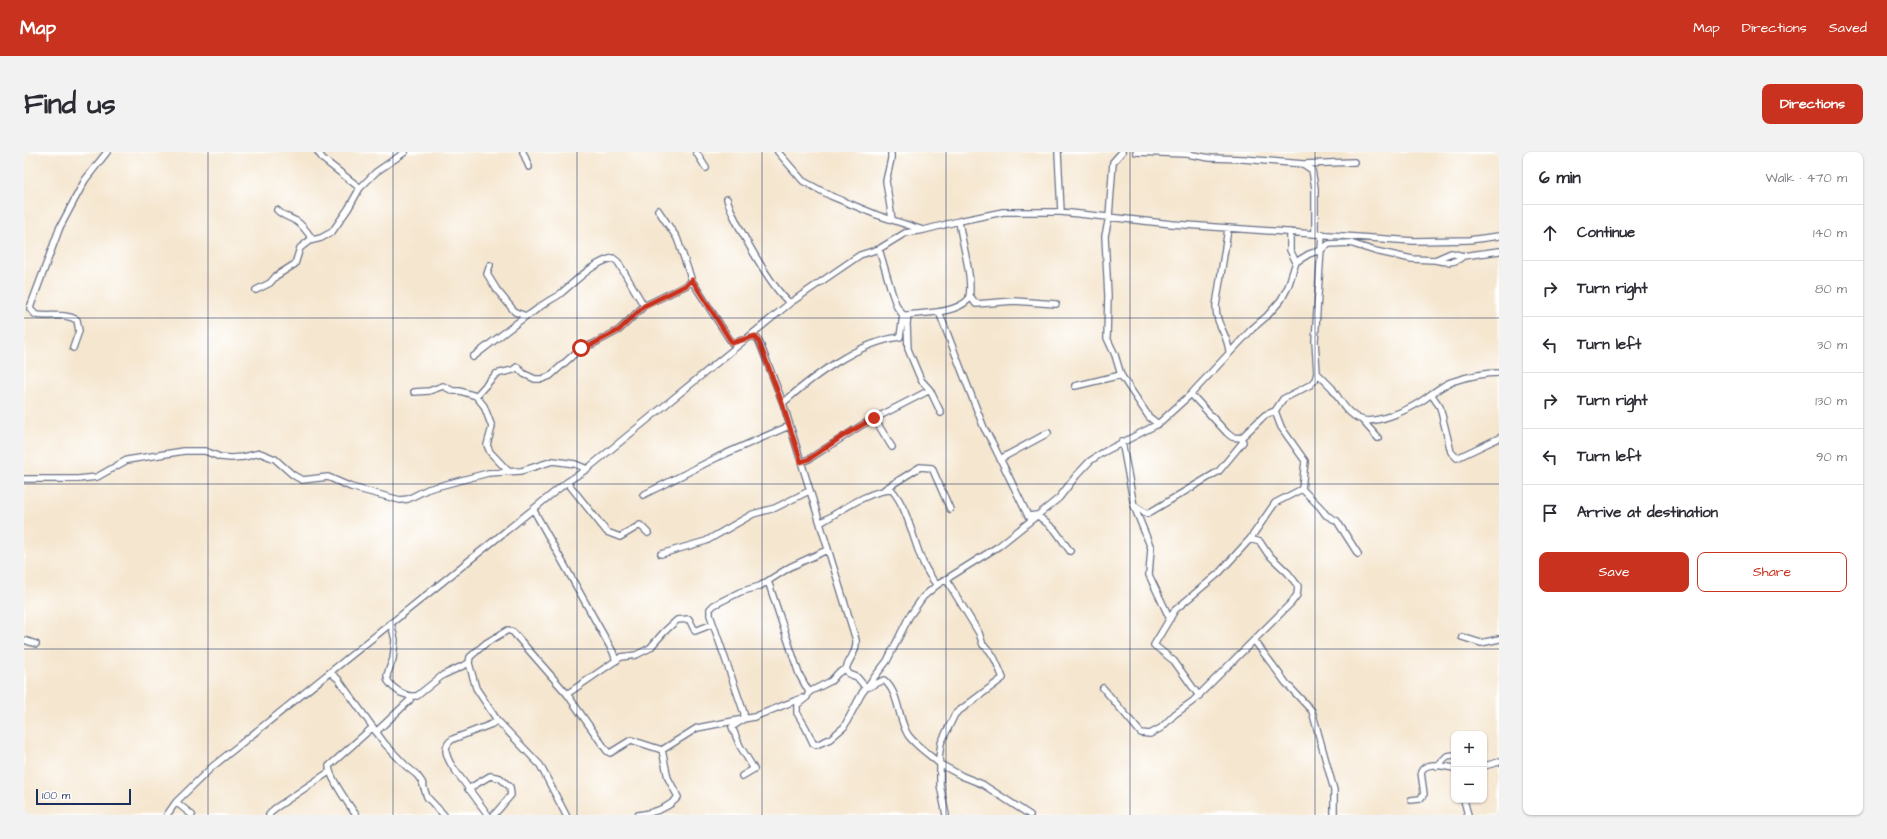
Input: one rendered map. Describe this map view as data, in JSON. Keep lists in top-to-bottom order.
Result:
{
  "scale_bar": "100 m",
  "page": {
    "header": "Map",
    "nav": ["Map", "Directions", "Saved"],
    "buttons": [
      "Directions",
      ["Save", "Share"]
    ],
    "title": "Find us",
    "heading": ["6 min", "Walk · 470 m"],
    "list": [
      ["Continue", "140 m"],
      ["Turn right", "80 m"],
      ["Turn left", "30 m"],
      ["Turn right", "130 m"],
      ["Turn left", "90 m"],
      "Arrive at destination"
    ],
    "map_buttons": ["+", "−"],
    "scale": "100 m"
  }
}
